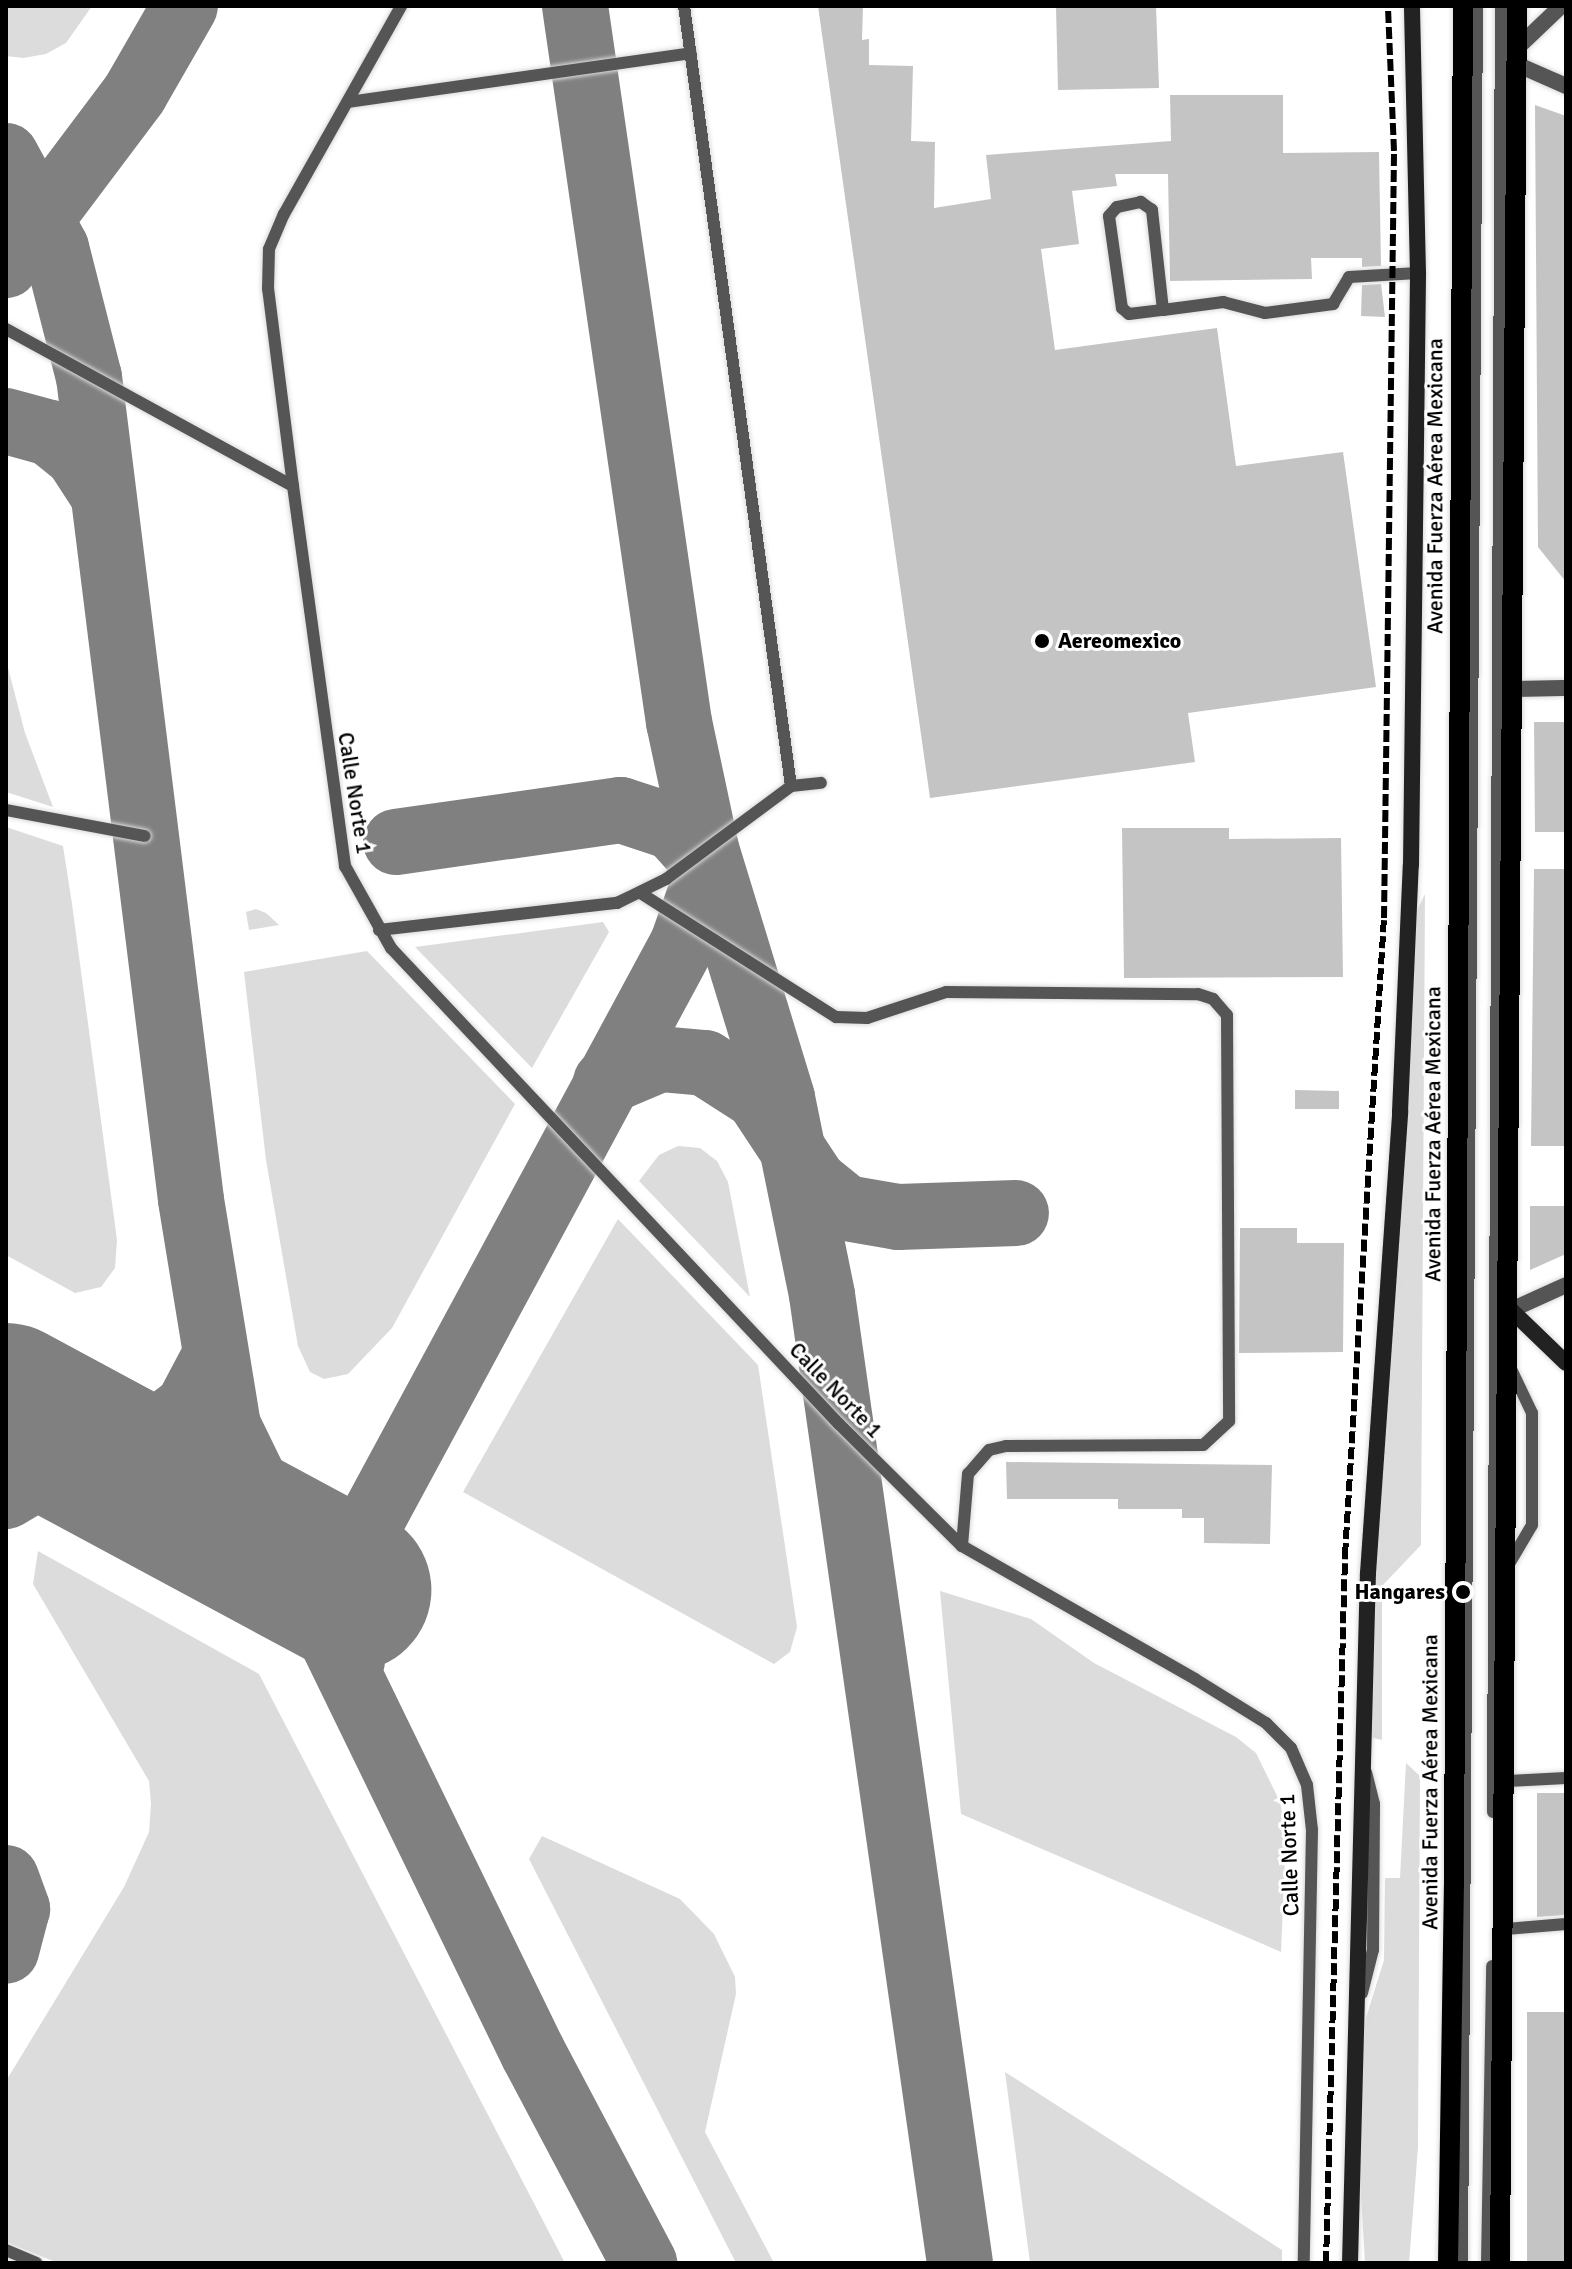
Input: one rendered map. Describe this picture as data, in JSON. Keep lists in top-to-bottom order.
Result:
{
  "streets": {
    "main road": ["Avenida Fuerza Aérea Mexicana"],
    "lane": ["Calle Norte 1"]
  },
  "places": ["Aereomexico", "Hangares"]
}
